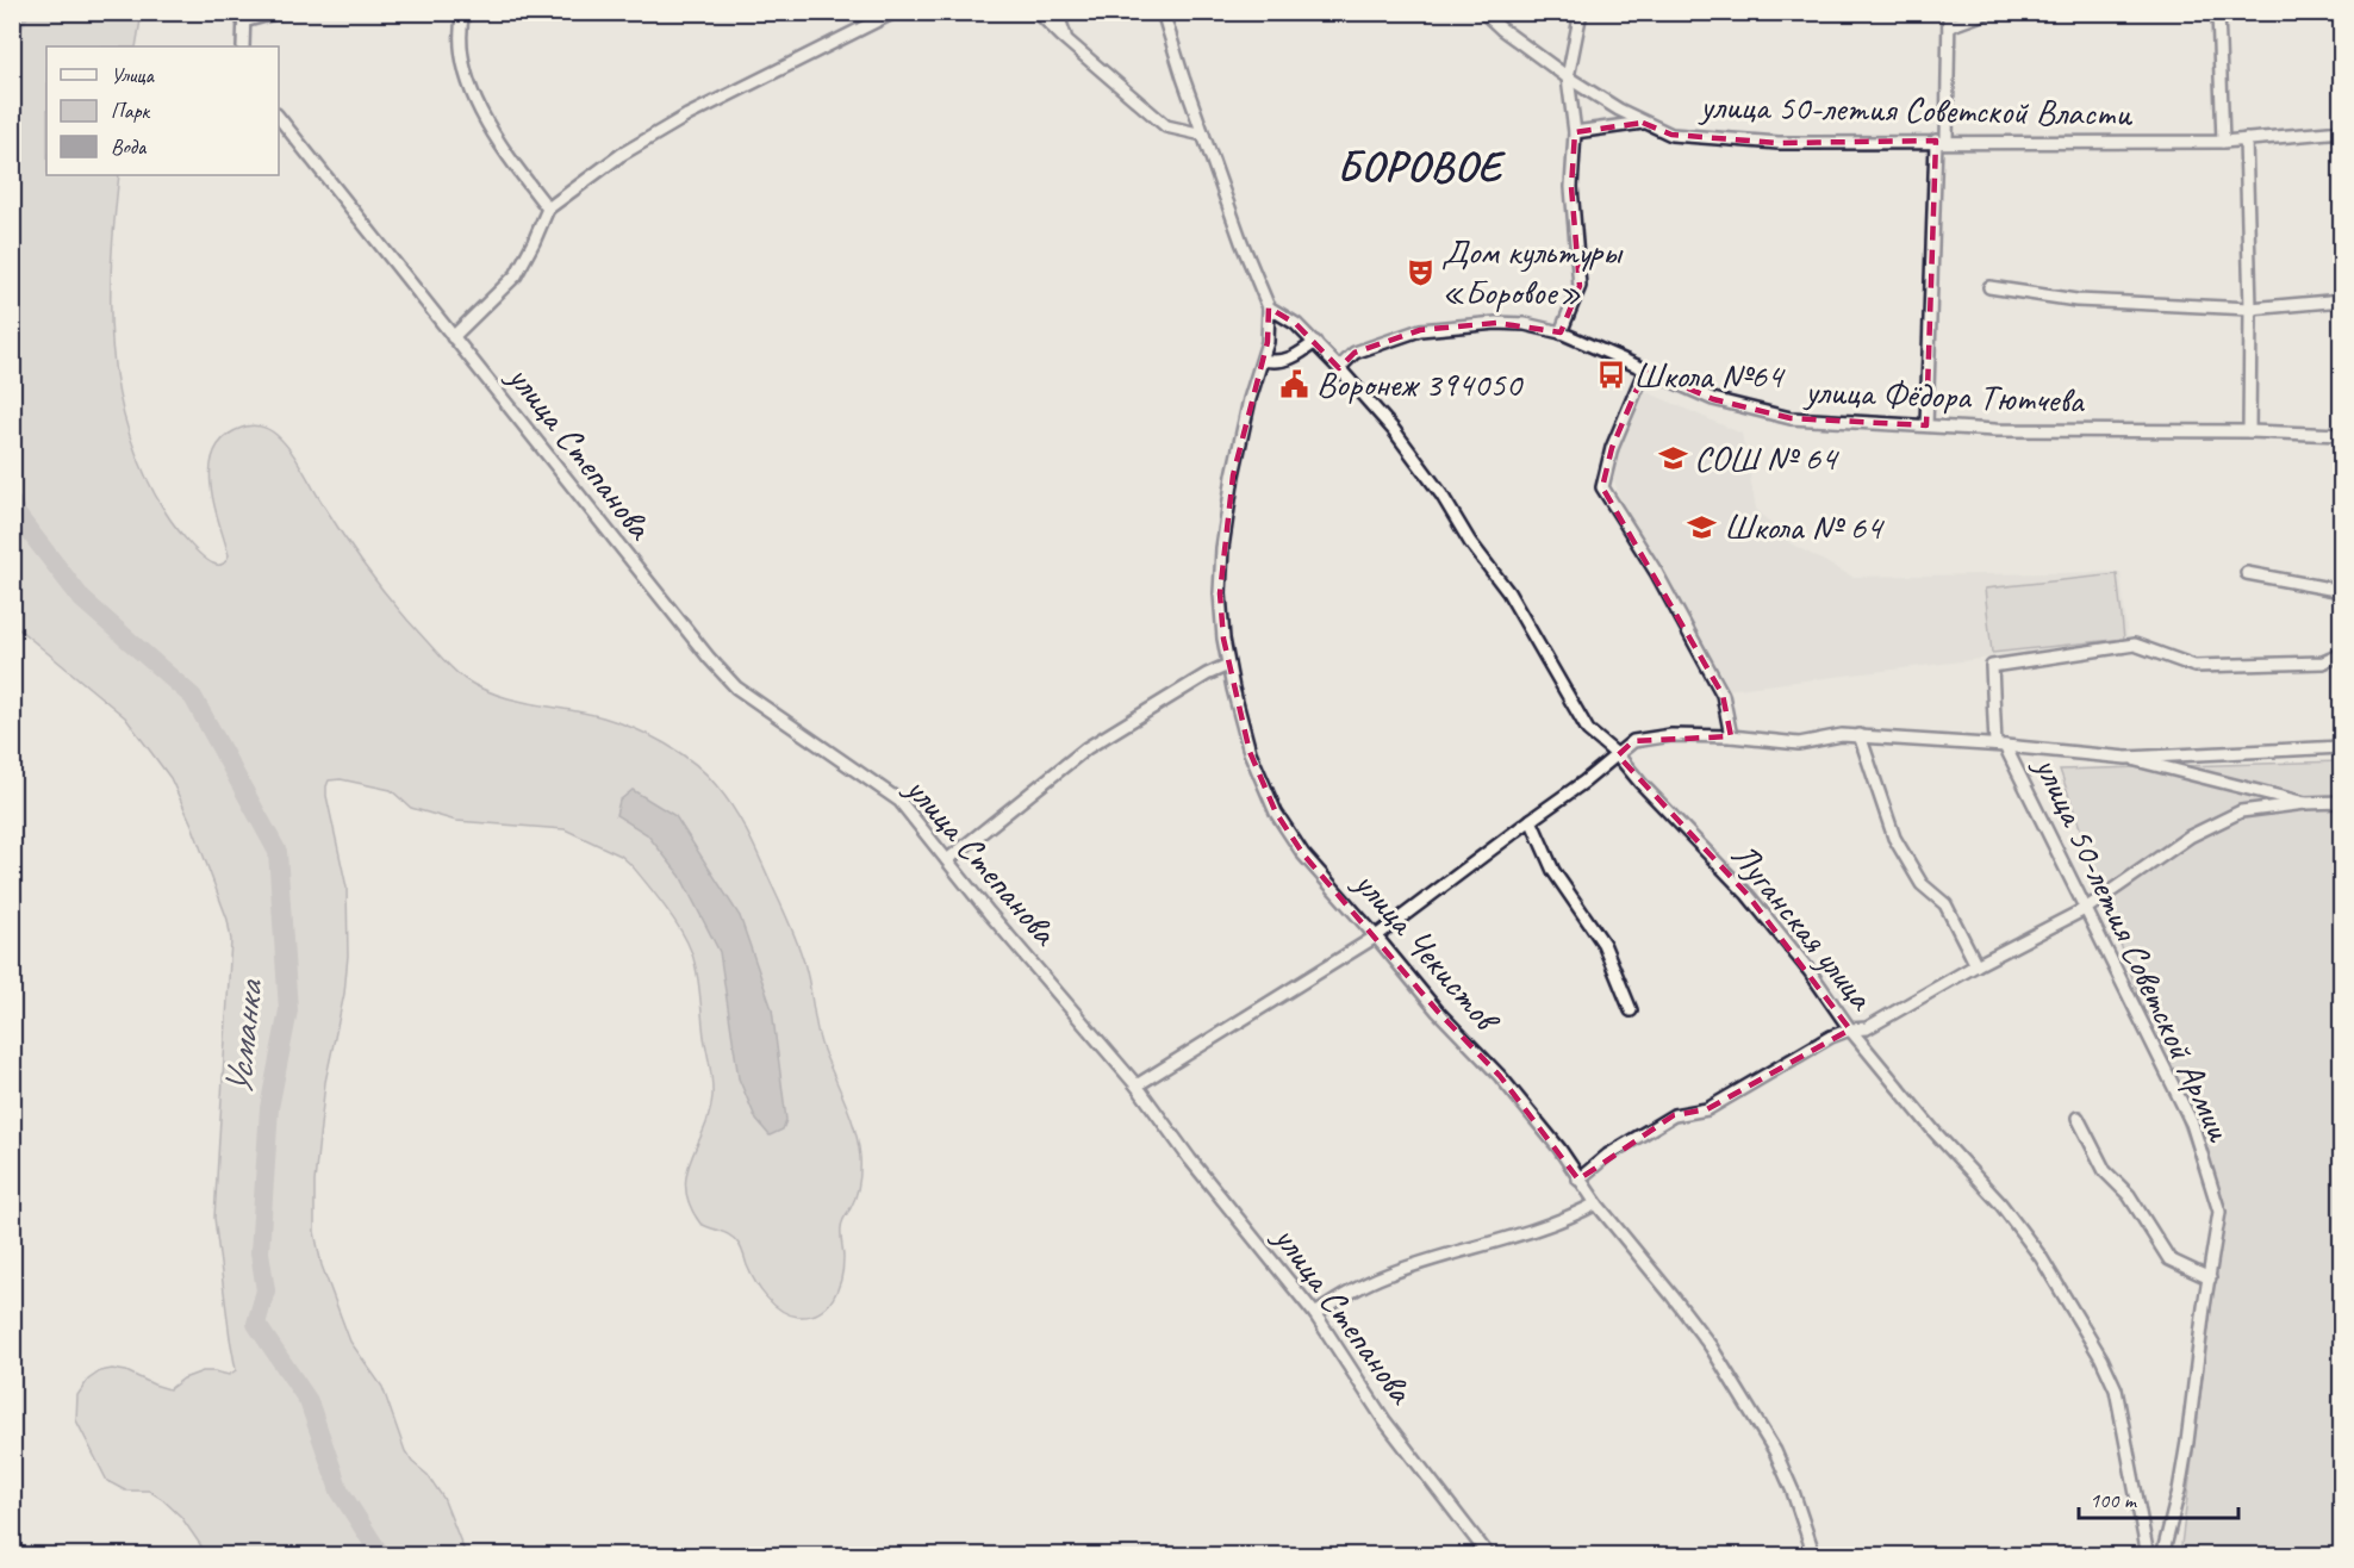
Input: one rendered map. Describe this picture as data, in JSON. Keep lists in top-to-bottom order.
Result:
{
  "streets": {
    "street": [
      "улица 50-летия Советской Власти",
      "улица Фёдора Тютчева",
      "улица Степанова",
      "Луганская улица",
      "улица 50-летия Советской Армии",
      "улица Чекистов"
    ]
  },
  "crossings": [
    ["улица Фёдора Тютчева", "Луганская улица"],
    ["улица Степанова", "улица 50-летия Советской Армии"],
    ["Луганская улица", "улица 50-летия Советской Армии"],
    ["Луганская улица", "улица Чекистов"],
    ["улица 50-летия Советской Армии", "улица Чекистов"]
  ],
  "districts": ["БОРОВОЕ"],
  "water": ["Усманка"],
  "places": {
    "theatre": ["Дом культуры «Боровое»"],
    "bus stop": ["Школа №64"],
    "public building": ["Воронеж 394050"],
    "school or university": ["СОШ № 64", "Школа № 64"]
  },
  "legend": ["Улица", "Парк", "Вода"],
  "scale_bar": "100 m"
}
